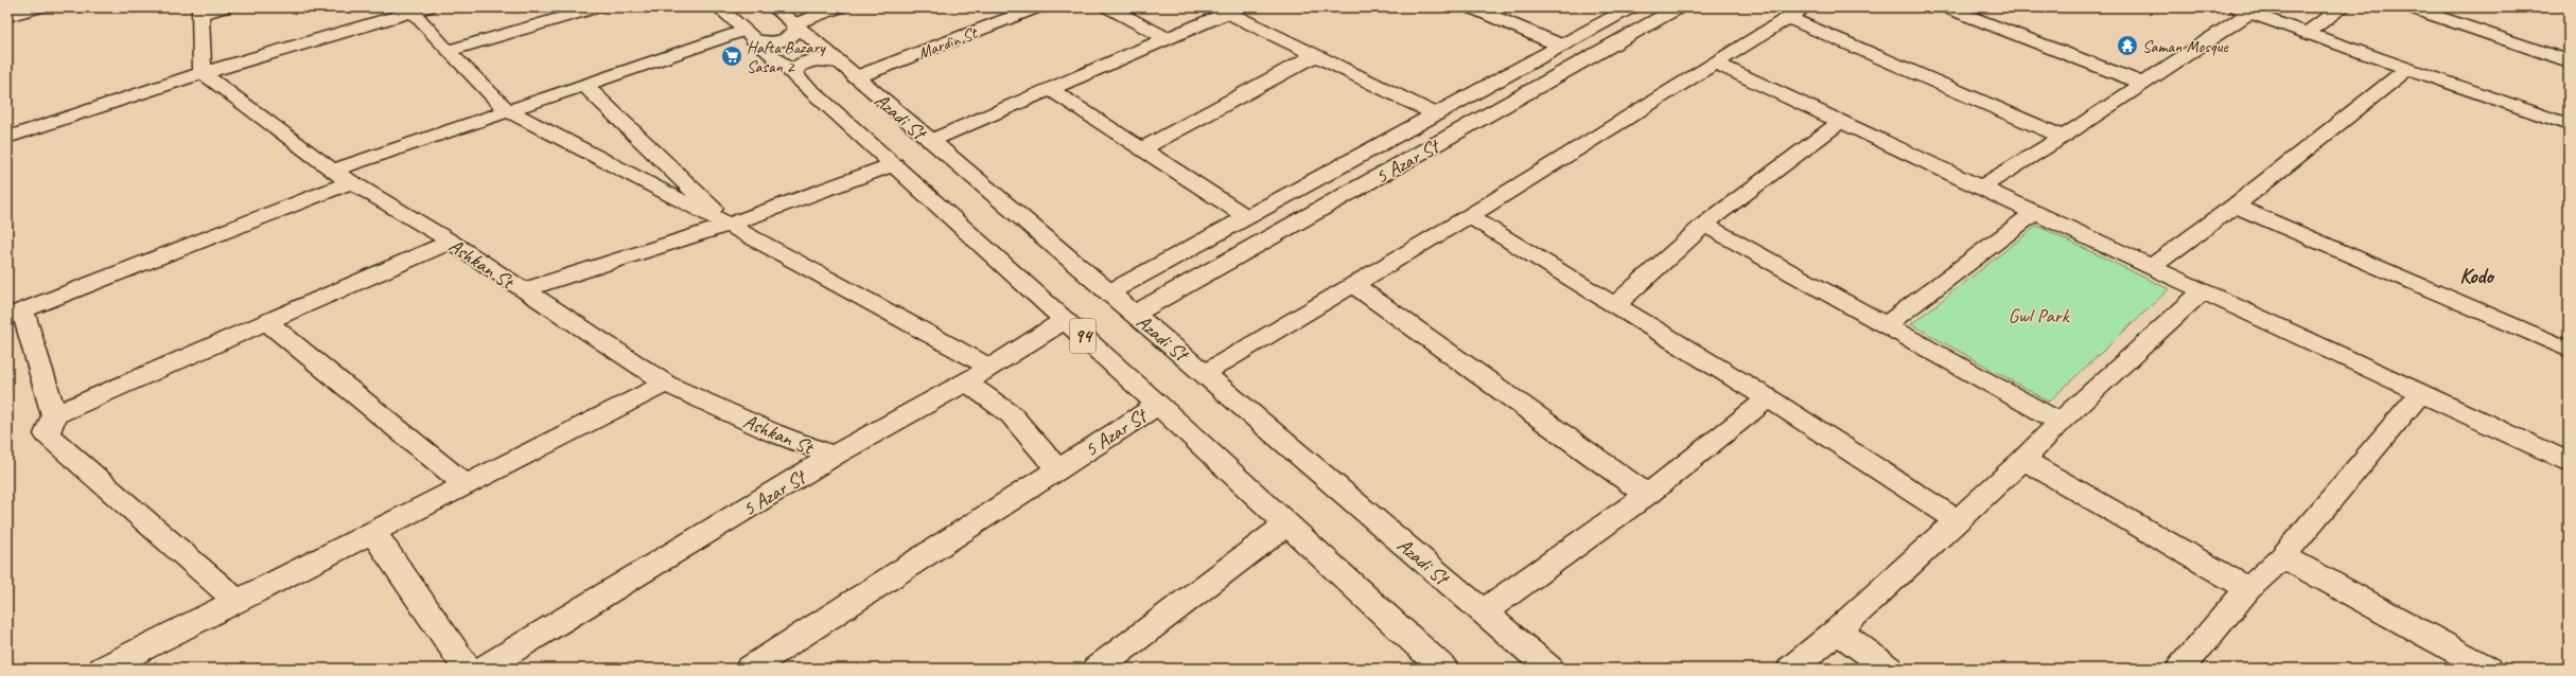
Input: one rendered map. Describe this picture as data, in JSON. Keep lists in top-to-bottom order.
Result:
{
  "streets": {
    "main road": [
      "Mardin St",
      "Azadi St",
      "5 Azar St",
      "Ashkan St",
      "94"
    ]
  },
  "crossings": [
    ["Mardin St", "Azadi St"],
    ["Azadi St", "5 Azar St"],
    ["5 Azar St", "Ashkan St"]
  ],
  "districts": ["Kodo"],
  "parks": ["Gwl Park"],
  "places": {
    "temple": ["Saman Mosque"],
    "supermarket": ["Hafta Bazary Sasan 2"]
  }
}
